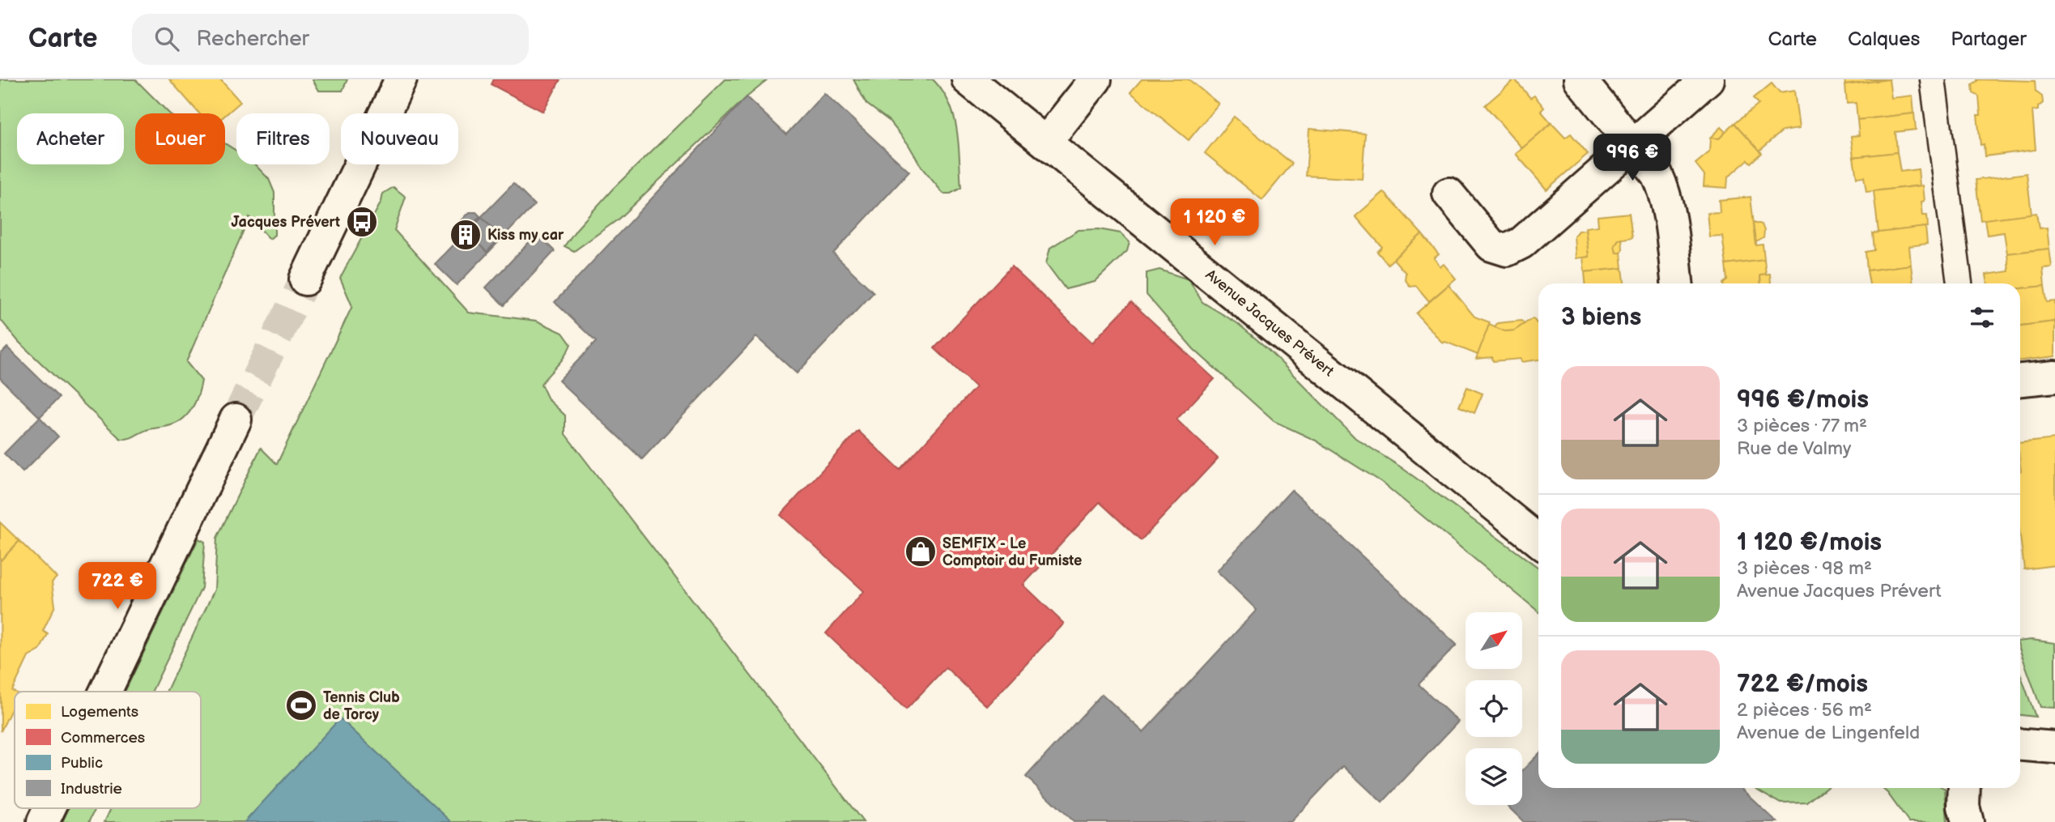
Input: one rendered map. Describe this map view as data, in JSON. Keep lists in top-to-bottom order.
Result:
{
  "streets": {
    "street": ["Avenue Jacques Prévert"]
  },
  "places": {
    "bus stop": ["Jacques Prévert"],
    "building": ["Kiss my car"],
    "shop": ["SEMFIX - Le Comptoir du Fumiste"],
    "sports": ["Tennis Club de Torcy"]
  },
  "legend": [
    "Logements",
    "Commerces",
    "Public",
    "Industrie"
  ],
  "north": "top right",
  "page": {
    "header": "Carte",
    "search": "Rechercher",
    "nav": ["Carte", "Calques", "Partager"],
    "chip": [
      "Acheter",
      "Louer",
      "Filtres",
      "Nouveau"
    ],
    "price": ["996 €", "1 120 €", "722 €"],
    "heading": "3 biens",
    "list": [
      {
        "name": "996 €/mois",
        "note": "3 pièces · 77 m² · Rue de Valmy"
      },
      {
        "name": "1 120 €/mois",
        "note": "3 pièces · 98 m² · Avenue Jacques Prévert"
      },
      {
        "name": "722 €/mois",
        "note": "2 pièces · 56 m² · Avenue de Lingenfeld"
      }
    ]
  }
}
